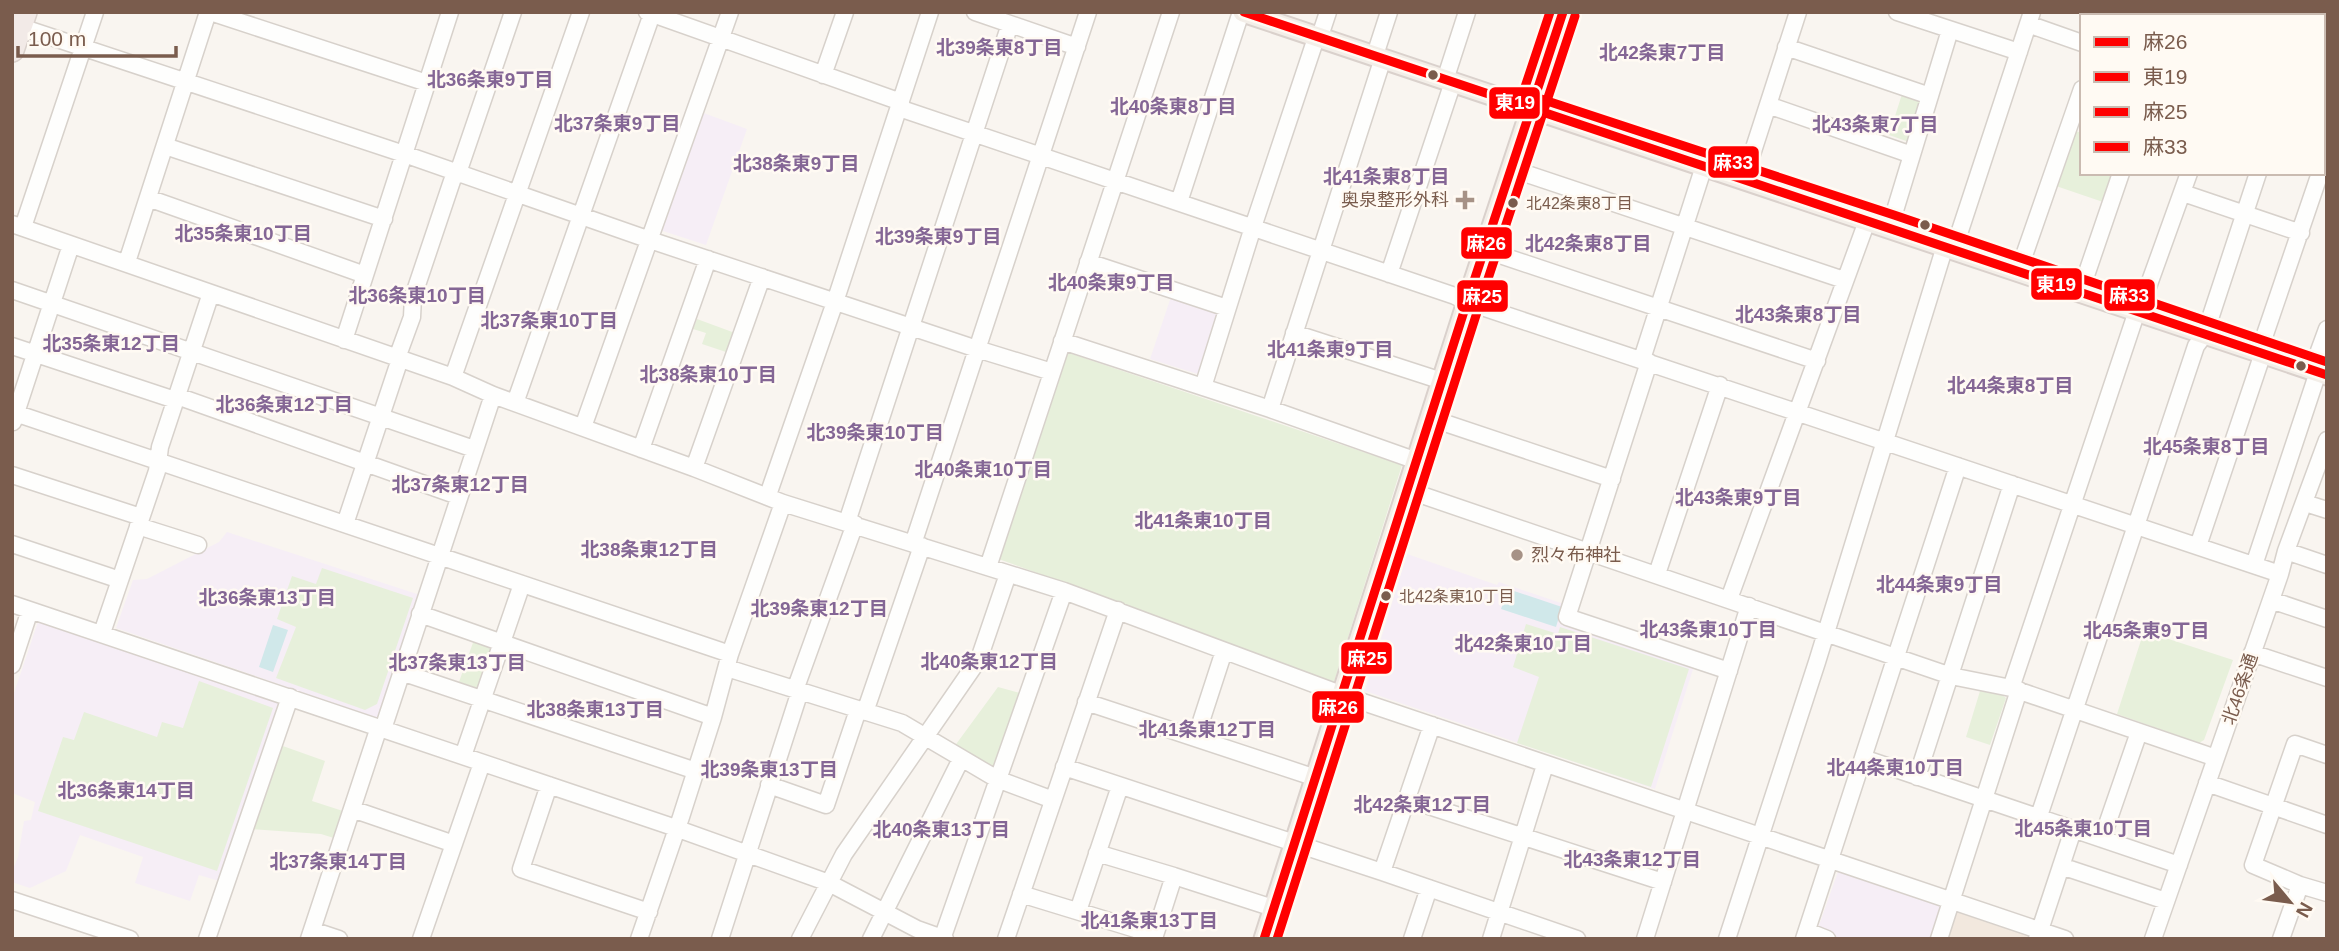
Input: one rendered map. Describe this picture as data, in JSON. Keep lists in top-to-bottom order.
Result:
{
  "streets": {
    "street": ["北46条通"]
  },
  "districts": [
    "北39条東8丁目",
    "北42条東7丁目",
    "北36条東9丁目",
    "北40条東8丁目",
    "北37条東9丁目",
    "北43条東7丁目",
    "北38条東9丁目",
    "北41条東8丁目",
    "北35条東10丁目",
    "北39条東9丁目",
    "北42条東8丁目",
    "北40条東9丁目",
    "北36条東10丁目",
    "北43条東8丁目",
    "北37条東10丁目",
    "北35条東12丁目",
    "北41条東9丁目",
    "北38条東10丁目",
    "北44条東8丁目",
    "北36条東12丁目",
    "北39条東10丁目",
    "北45条東8丁目",
    "北40条東10丁目",
    "北37条東12丁目",
    "北43条東9丁目",
    "北41条東10丁目",
    "北38条東12丁目",
    "北44条東9丁目",
    "北36条東13丁目",
    "北39条東12丁目",
    "北43条東10丁目",
    "北45条東9丁目",
    "北42条東10丁目",
    "北40条東12丁目",
    "北37条東13丁目",
    "北38条東13丁目",
    "北41条東12丁目",
    "北44条東10丁目",
    "北39条東13丁目",
    "北36条東14丁目",
    "北42条東12丁目",
    "北45条東10丁目",
    "北40条東13丁目",
    "北43条東12丁目",
    "北37条東14丁目",
    "北41条東13丁目"
  ],
  "places": {
    "health": ["奥泉整形外科"],
    "other": ["北42条東8丁目", "烈々布神社", "北42条東10丁目"]
  },
  "lines": [
    "transit line 麻26",
    "transit line 東19",
    "transit line 麻33",
    "transit line 麻25"
  ],
  "legend": [
    "麻26",
    "東19",
    "麻25",
    "麻33"
  ],
  "scale_bar": "100 m",
  "north": "bottom right"
}
